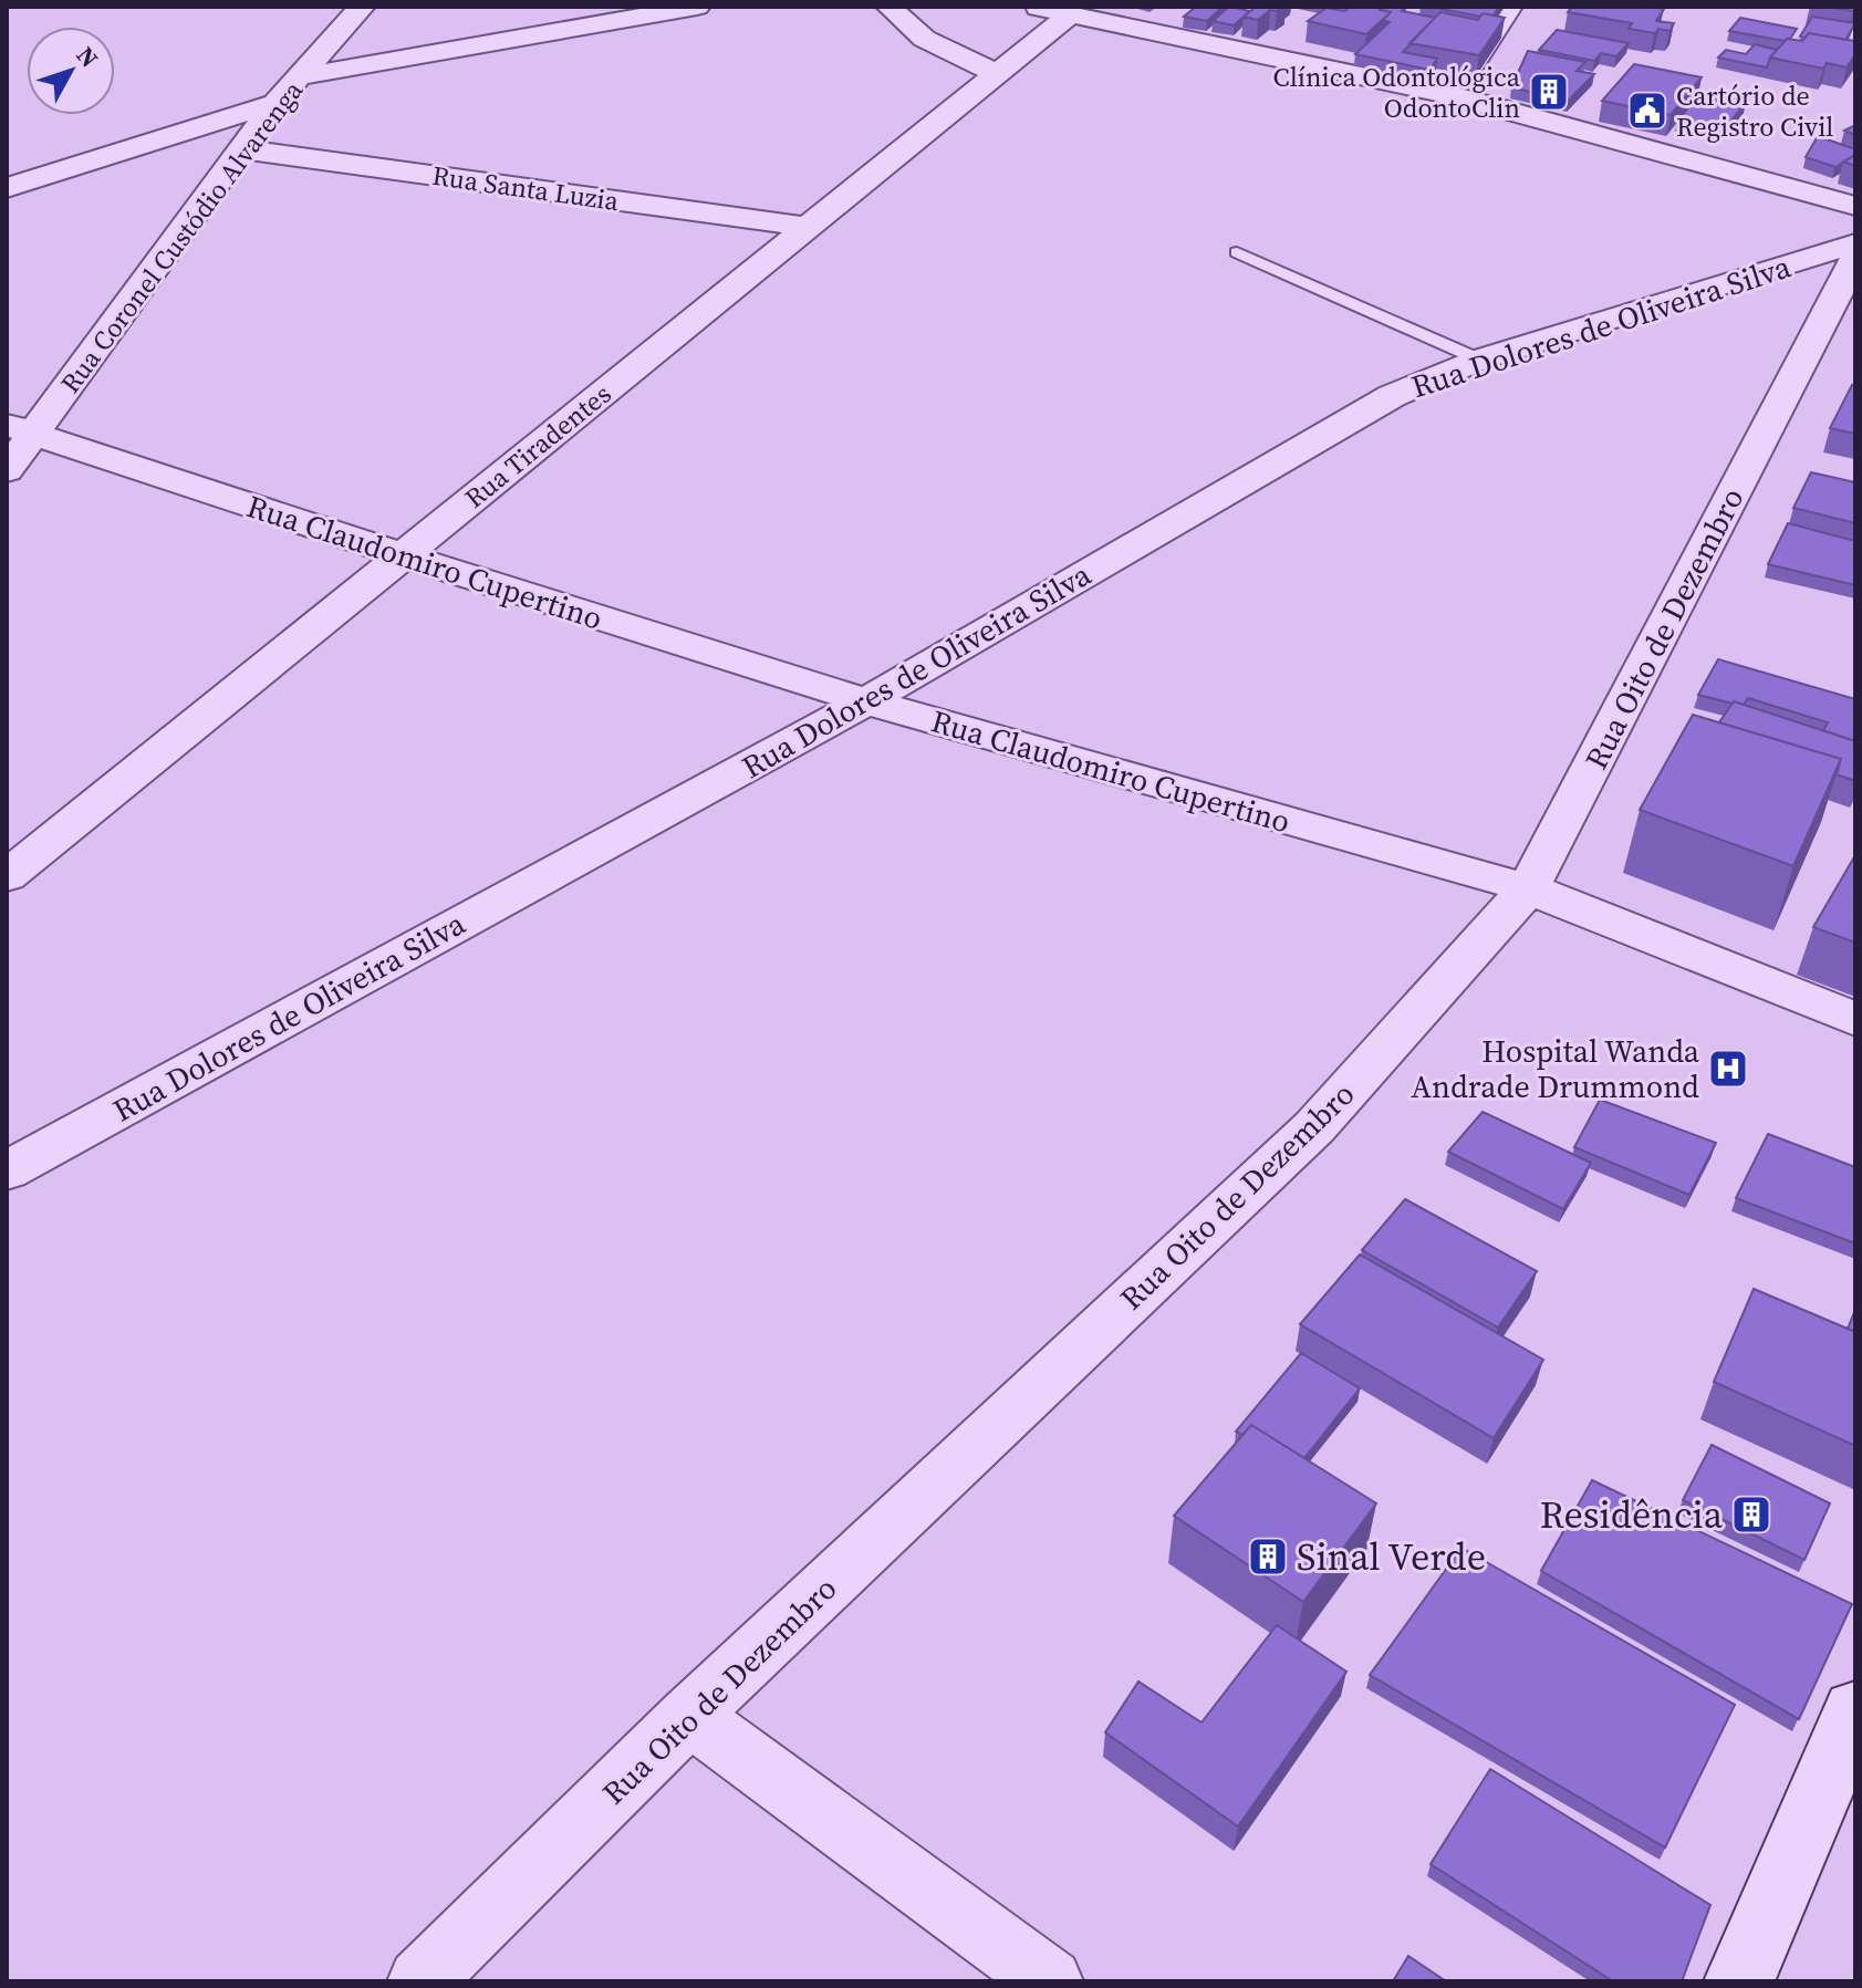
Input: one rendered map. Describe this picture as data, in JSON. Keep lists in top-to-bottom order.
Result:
{
  "streets": {
    "street": [
      "Rua Santa Luzia",
      "Rua Coronel Custódio Alvarenga",
      "Rua Dolores de Oliveira Silva",
      "Rua Tiradentes",
      "Rua Claudomiro Cupertino",
      "Rua Oito de Dezembro"
    ]
  },
  "crossings": [
    ["Rua Santa Luzia", "Rua Coronel Custódio Alvarenga"],
    ["Rua Santa Luzia", "Rua Tiradentes"],
    ["Rua Coronel Custódio Alvarenga", "Rua Claudomiro Cupertino"],
    ["Rua Dolores de Oliveira Silva", "Rua Claudomiro Cupertino"],
    ["Rua Tiradentes", "Rua Claudomiro Cupertino"],
    ["Rua Claudomiro Cupertino", "Rua Oito de Dezembro"]
  ],
  "places": {
    "building": ["Clínica Odontológica OdontoClin", "Residência", "Sinal Verde"],
    "public building": ["Cartório de Registro Civil"],
    "hospital": ["Hospital Wanda Andrade Drummond"]
  },
  "north": "top right"
}
